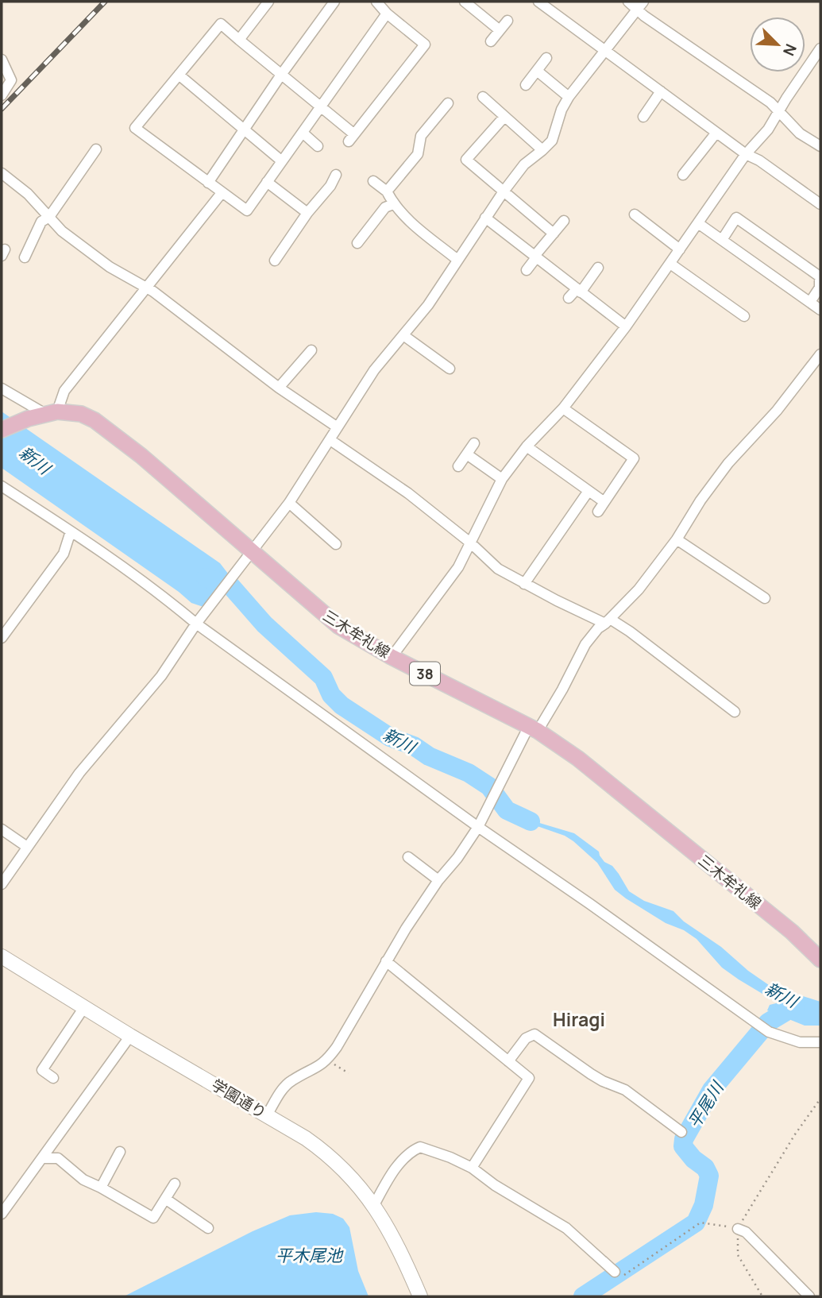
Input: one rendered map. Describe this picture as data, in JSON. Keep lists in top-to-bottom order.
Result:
{
  "streets": {
    "main road": ["三木牟礼線", "38"],
    "street": ["学園通り"]
  },
  "districts": ["Hiragi"],
  "water": ["新川", "平尾川", "平木尾池"],
  "north": "bottom right"
}
